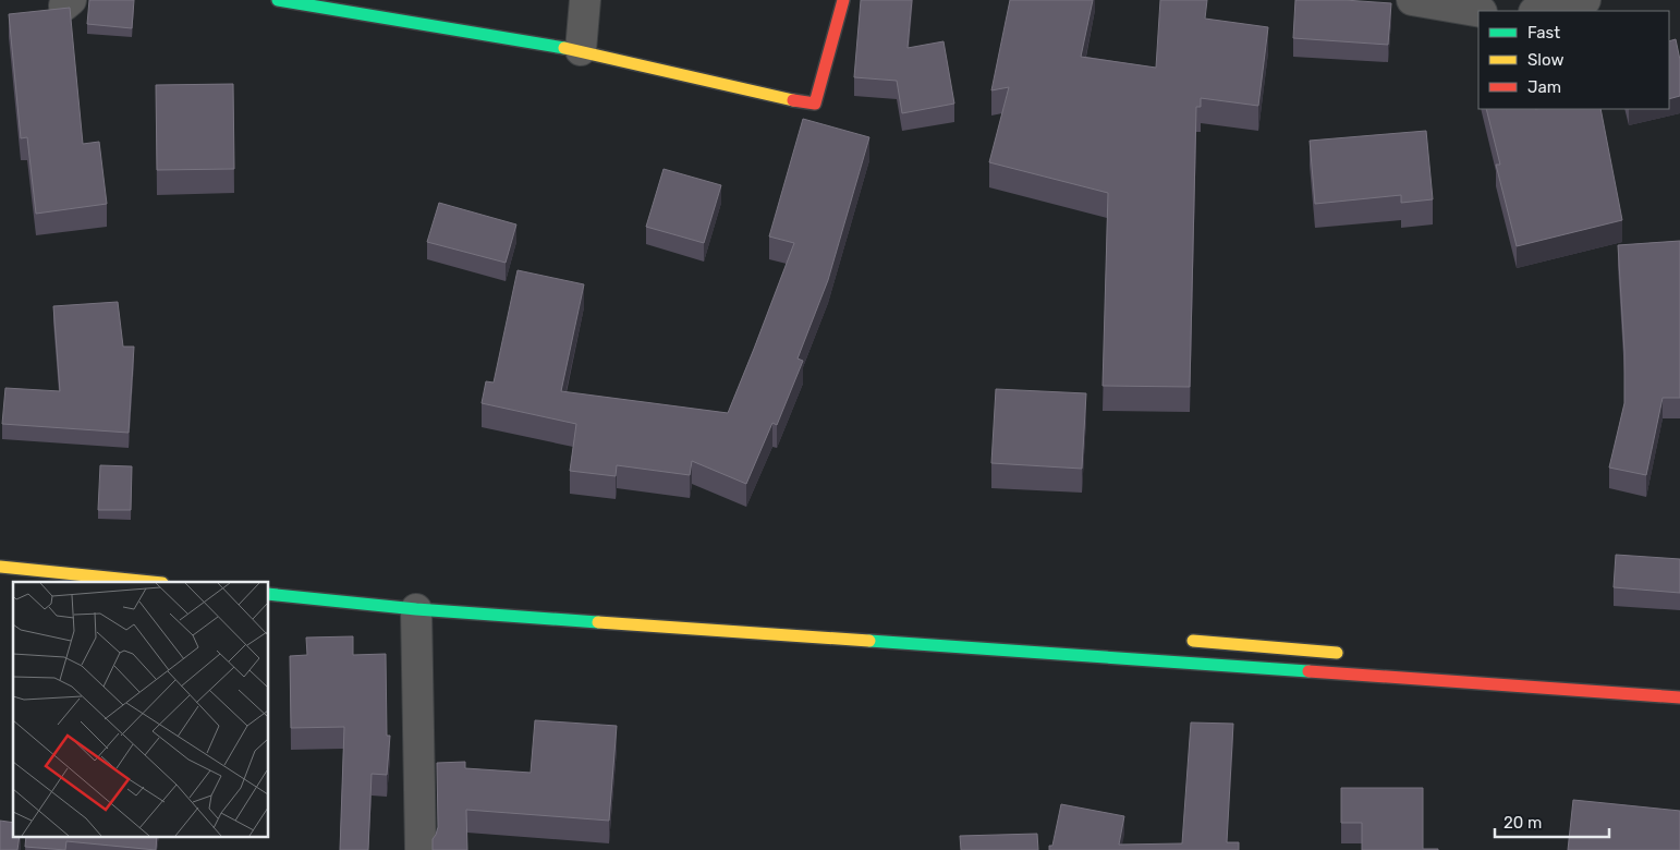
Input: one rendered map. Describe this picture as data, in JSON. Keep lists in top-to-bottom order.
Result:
{
  "legend": ["Fast", "Slow", "Jam"],
  "scale_bar": "20 m"
}
